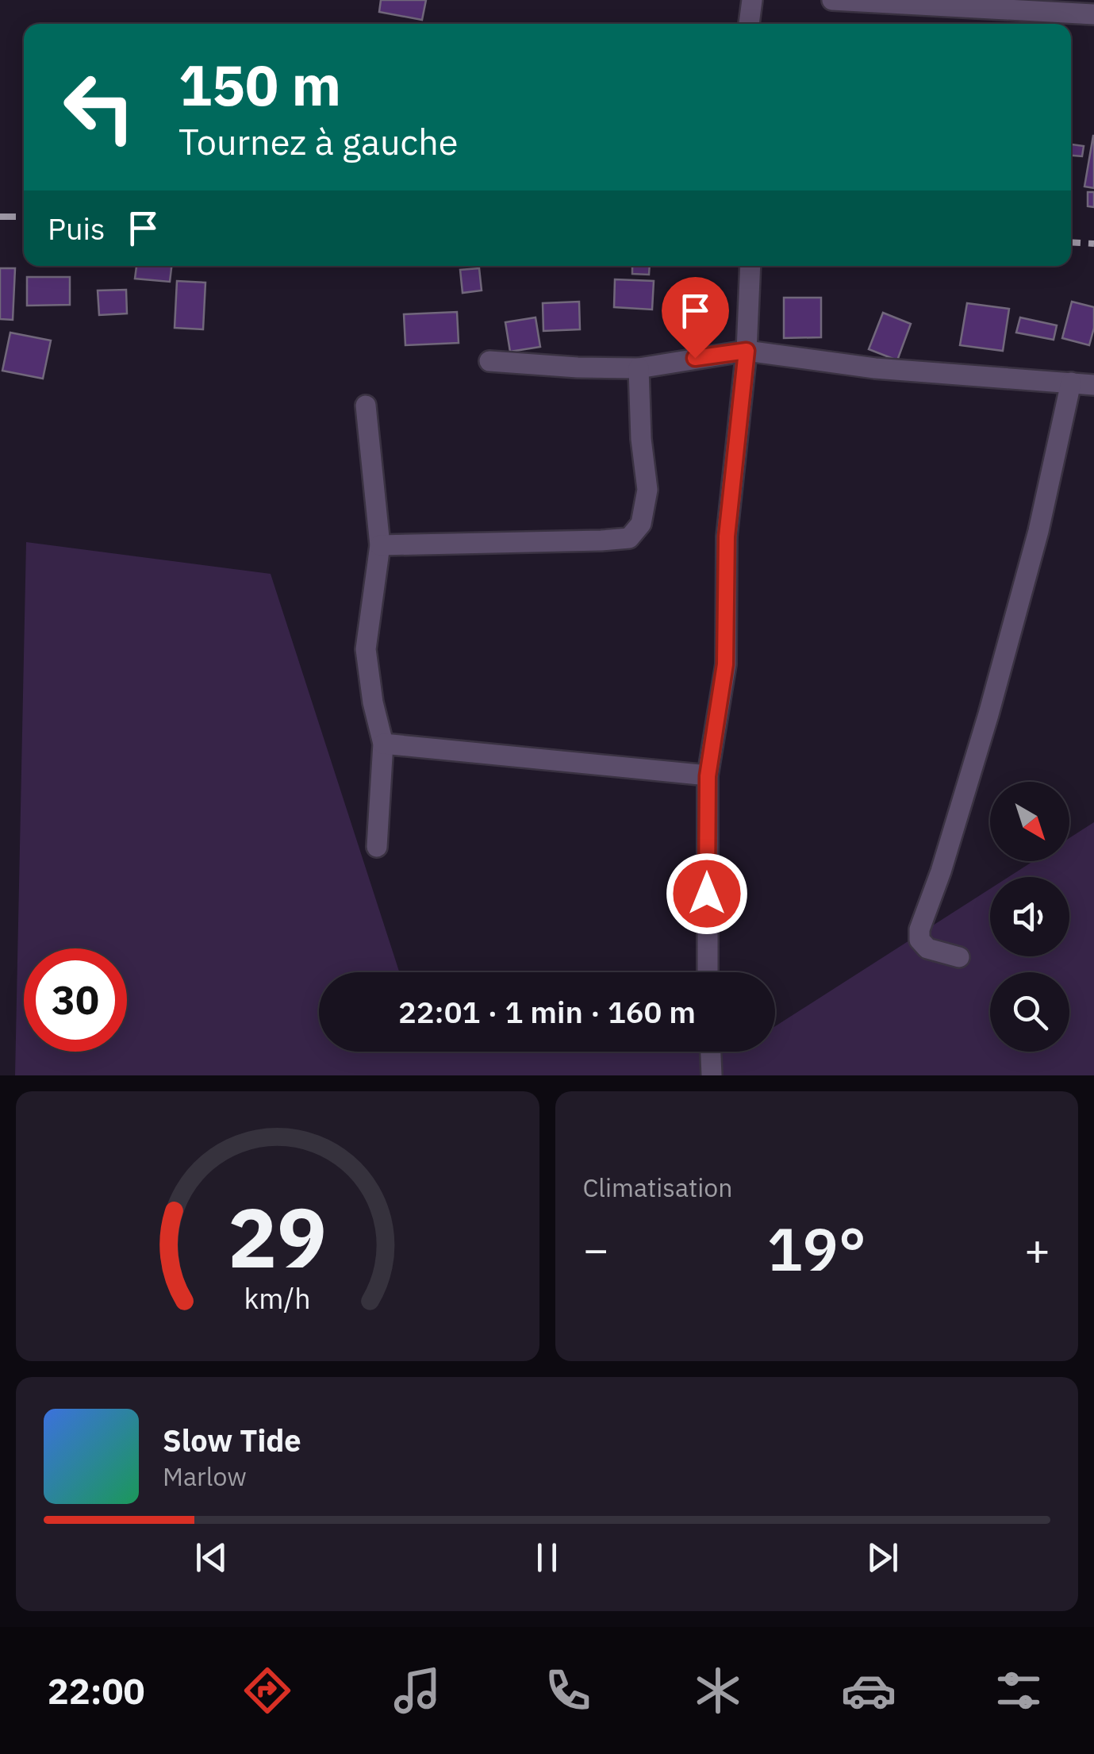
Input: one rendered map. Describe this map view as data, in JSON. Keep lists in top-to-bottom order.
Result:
{
  "north": "bottom right",
  "page": {
    "turn": ["150 m", "Tournez à gauche"],
    "then": "Puis",
    "limit": "30",
    "trip": "22:01 · 1 min · 160 m",
    "tile": "Climatisation",
    "heat": ["−", "19°", "+"],
    "song": ["Slow Tide", "Marlow"],
    "tabs": "22:00",
    "gauge": ["29", "km/h"]
  }
}
